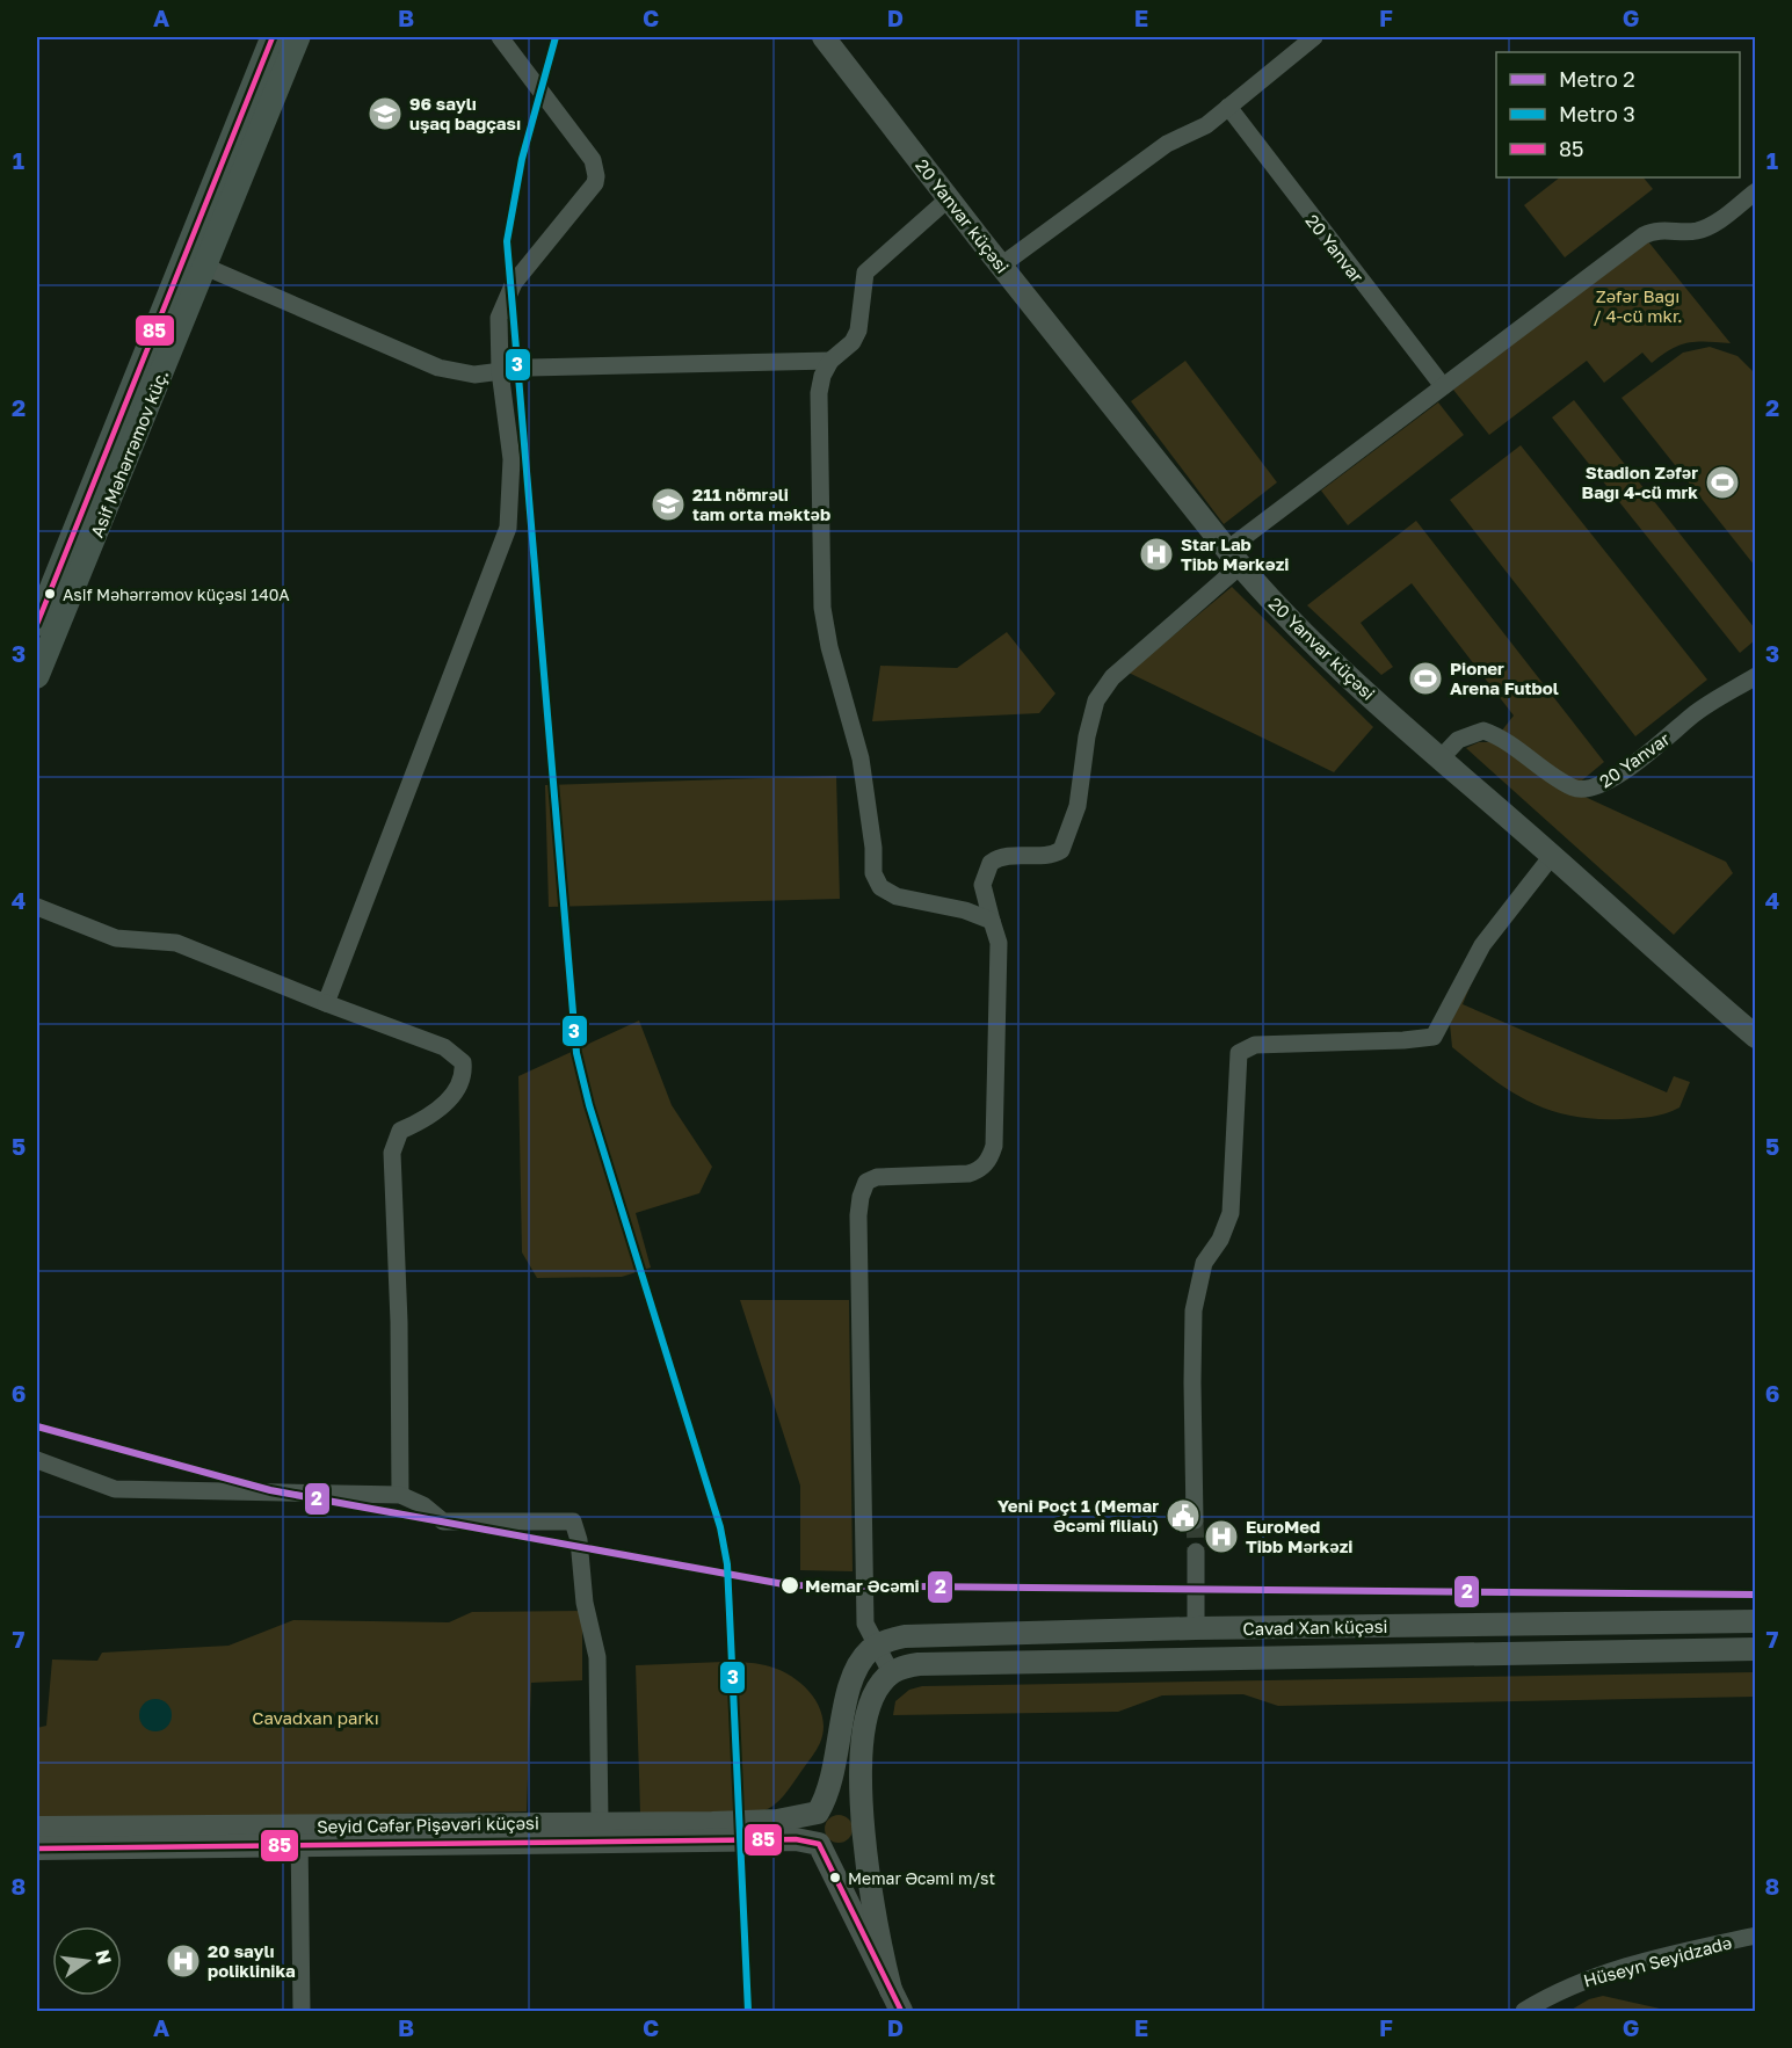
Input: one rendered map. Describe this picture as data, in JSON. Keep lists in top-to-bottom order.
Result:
{
  "streets": {
    "main road": ["Asif Məhərrəmov küç."],
    "street": [
      "20 Yanvar küçəsi",
      "20 Yanvar",
      "Cavad Xan küçəsi",
      "Seyid Cəfər Pişəvəri küçəsi",
      "Hüseyn Seyidzadə"
    ]
  },
  "crossings": [
    ["20 Yanvar küçəsi", "20 Yanvar"]
  ],
  "parks": ["Zəfər Bağı / 4-cü mkr.", "Cavadxan parkı"],
  "places": {
    "school or university": ["96 saylı uşaq bağçası", "211 nömrəli tam orta məktəb"],
    "sports": ["Stadion Zəfər Bağı 4-cü mrk", "Pioner Arena Futbol"],
    "hospital": ["Star Lab Tibb Mәrkәzi", "EuroMed Tibb Mərkəzi", "20 saylı poliklinika"],
    "other": ["Asif Məhərrəmov küçəsi 140A", "Memar Əcəmi", "Memar Əcəmi m/st"],
    "public building": ["Yeni Poçt 1 (Memar Əcəmi filialı)"]
  },
  "lines": ["metro line 3", "transit line 85", "metro line 2"],
  "legend": ["Metro 2", "Metro 3", "85"],
  "north": "right",
  "grid": {
    "columns": [
      "A",
      "B",
      "C",
      "D",
      "E",
      "F",
      "G"
    ],
    "rows": [
      "1",
      "2",
      "3",
      "4",
      "5",
      "6",
      "7",
      "8"
    ]
  }
}
